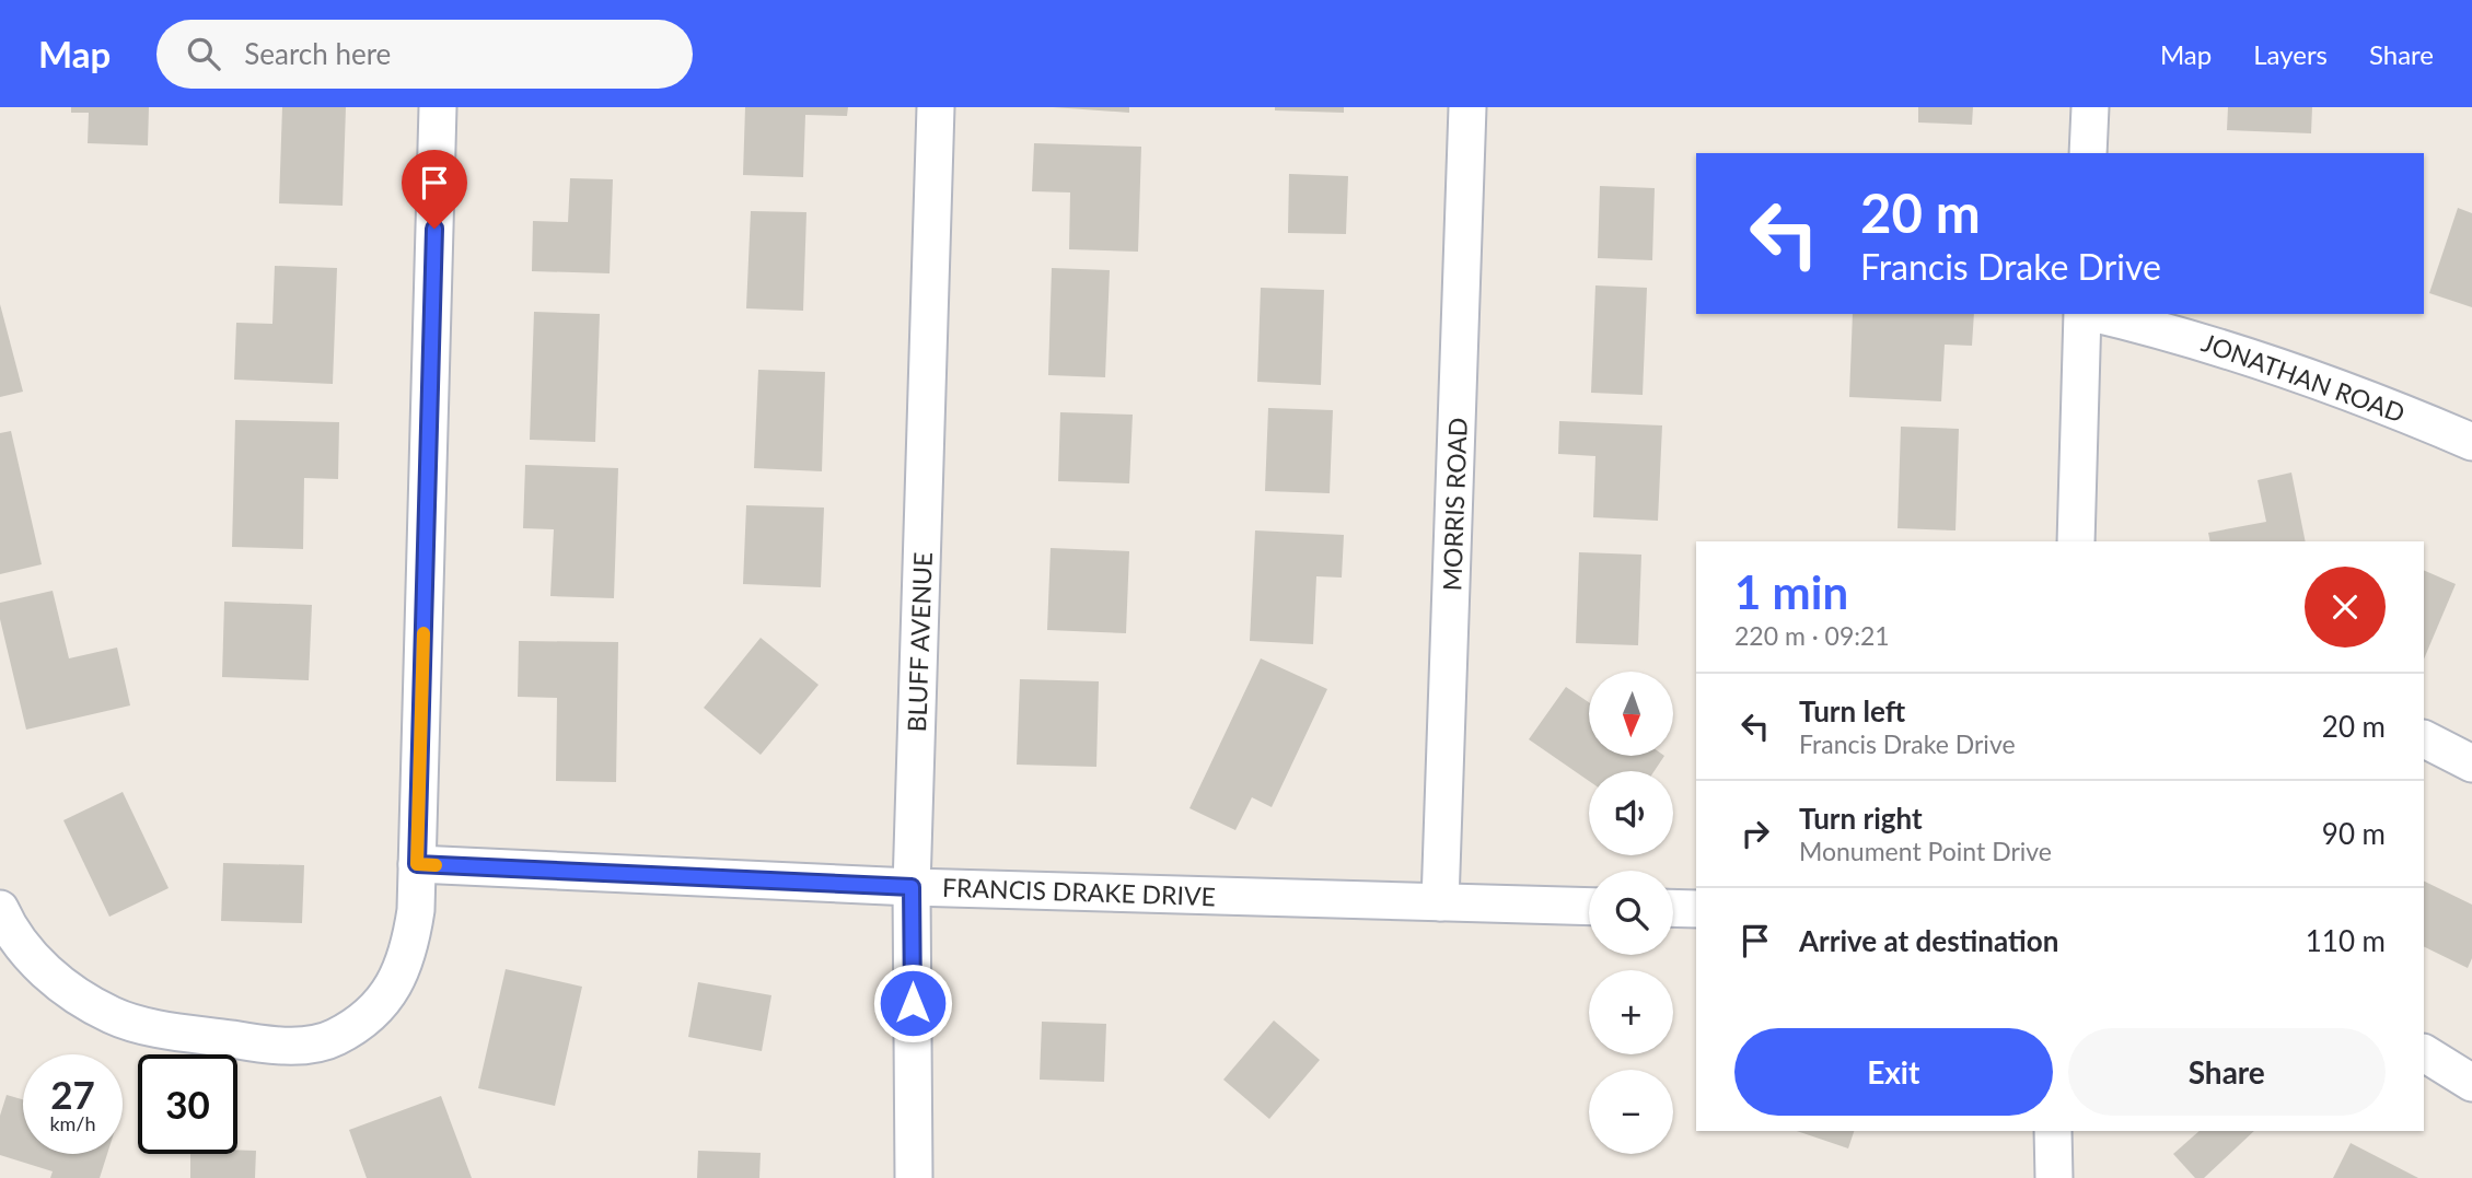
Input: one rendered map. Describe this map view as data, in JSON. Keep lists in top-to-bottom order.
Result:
{
  "streets": {
    "street": [
      "JONATHAN ROAD",
      "MORRIS ROAD",
      "BLUFF AVENUE",
      "FRANCIS DRAKE DRIVE"
    ]
  },
  "crossings": [
    ["MORRIS ROAD", "FRANCIS DRAKE DRIVE"],
    ["BLUFF AVENUE", "FRANCIS DRAKE DRIVE"]
  ],
  "north": "bottom",
  "page": {
    "header": "Map",
    "search": "Search here",
    "nav": ["Map", "Layers", "Share"],
    "turn": ["20 m", "Francis Drake Drive"],
    "heading": ["1 min", "220 m · 09:21"],
    "map_buttons": ["+", "−"],
    "list": [
      {
        "name": "Turn left",
        "note": "Francis Drake Drive",
        "value": "20 m"
      },
      {
        "name": "Turn right",
        "note": "Monument Point Drive",
        "value": "90 m"
      },
      {
        "name": "Arrive at destination",
        "value": "110 m"
      }
    ],
    "buttons": ["Exit", "Share"],
    "speed": "27 km/h",
    "limit": "30"
  }
}
